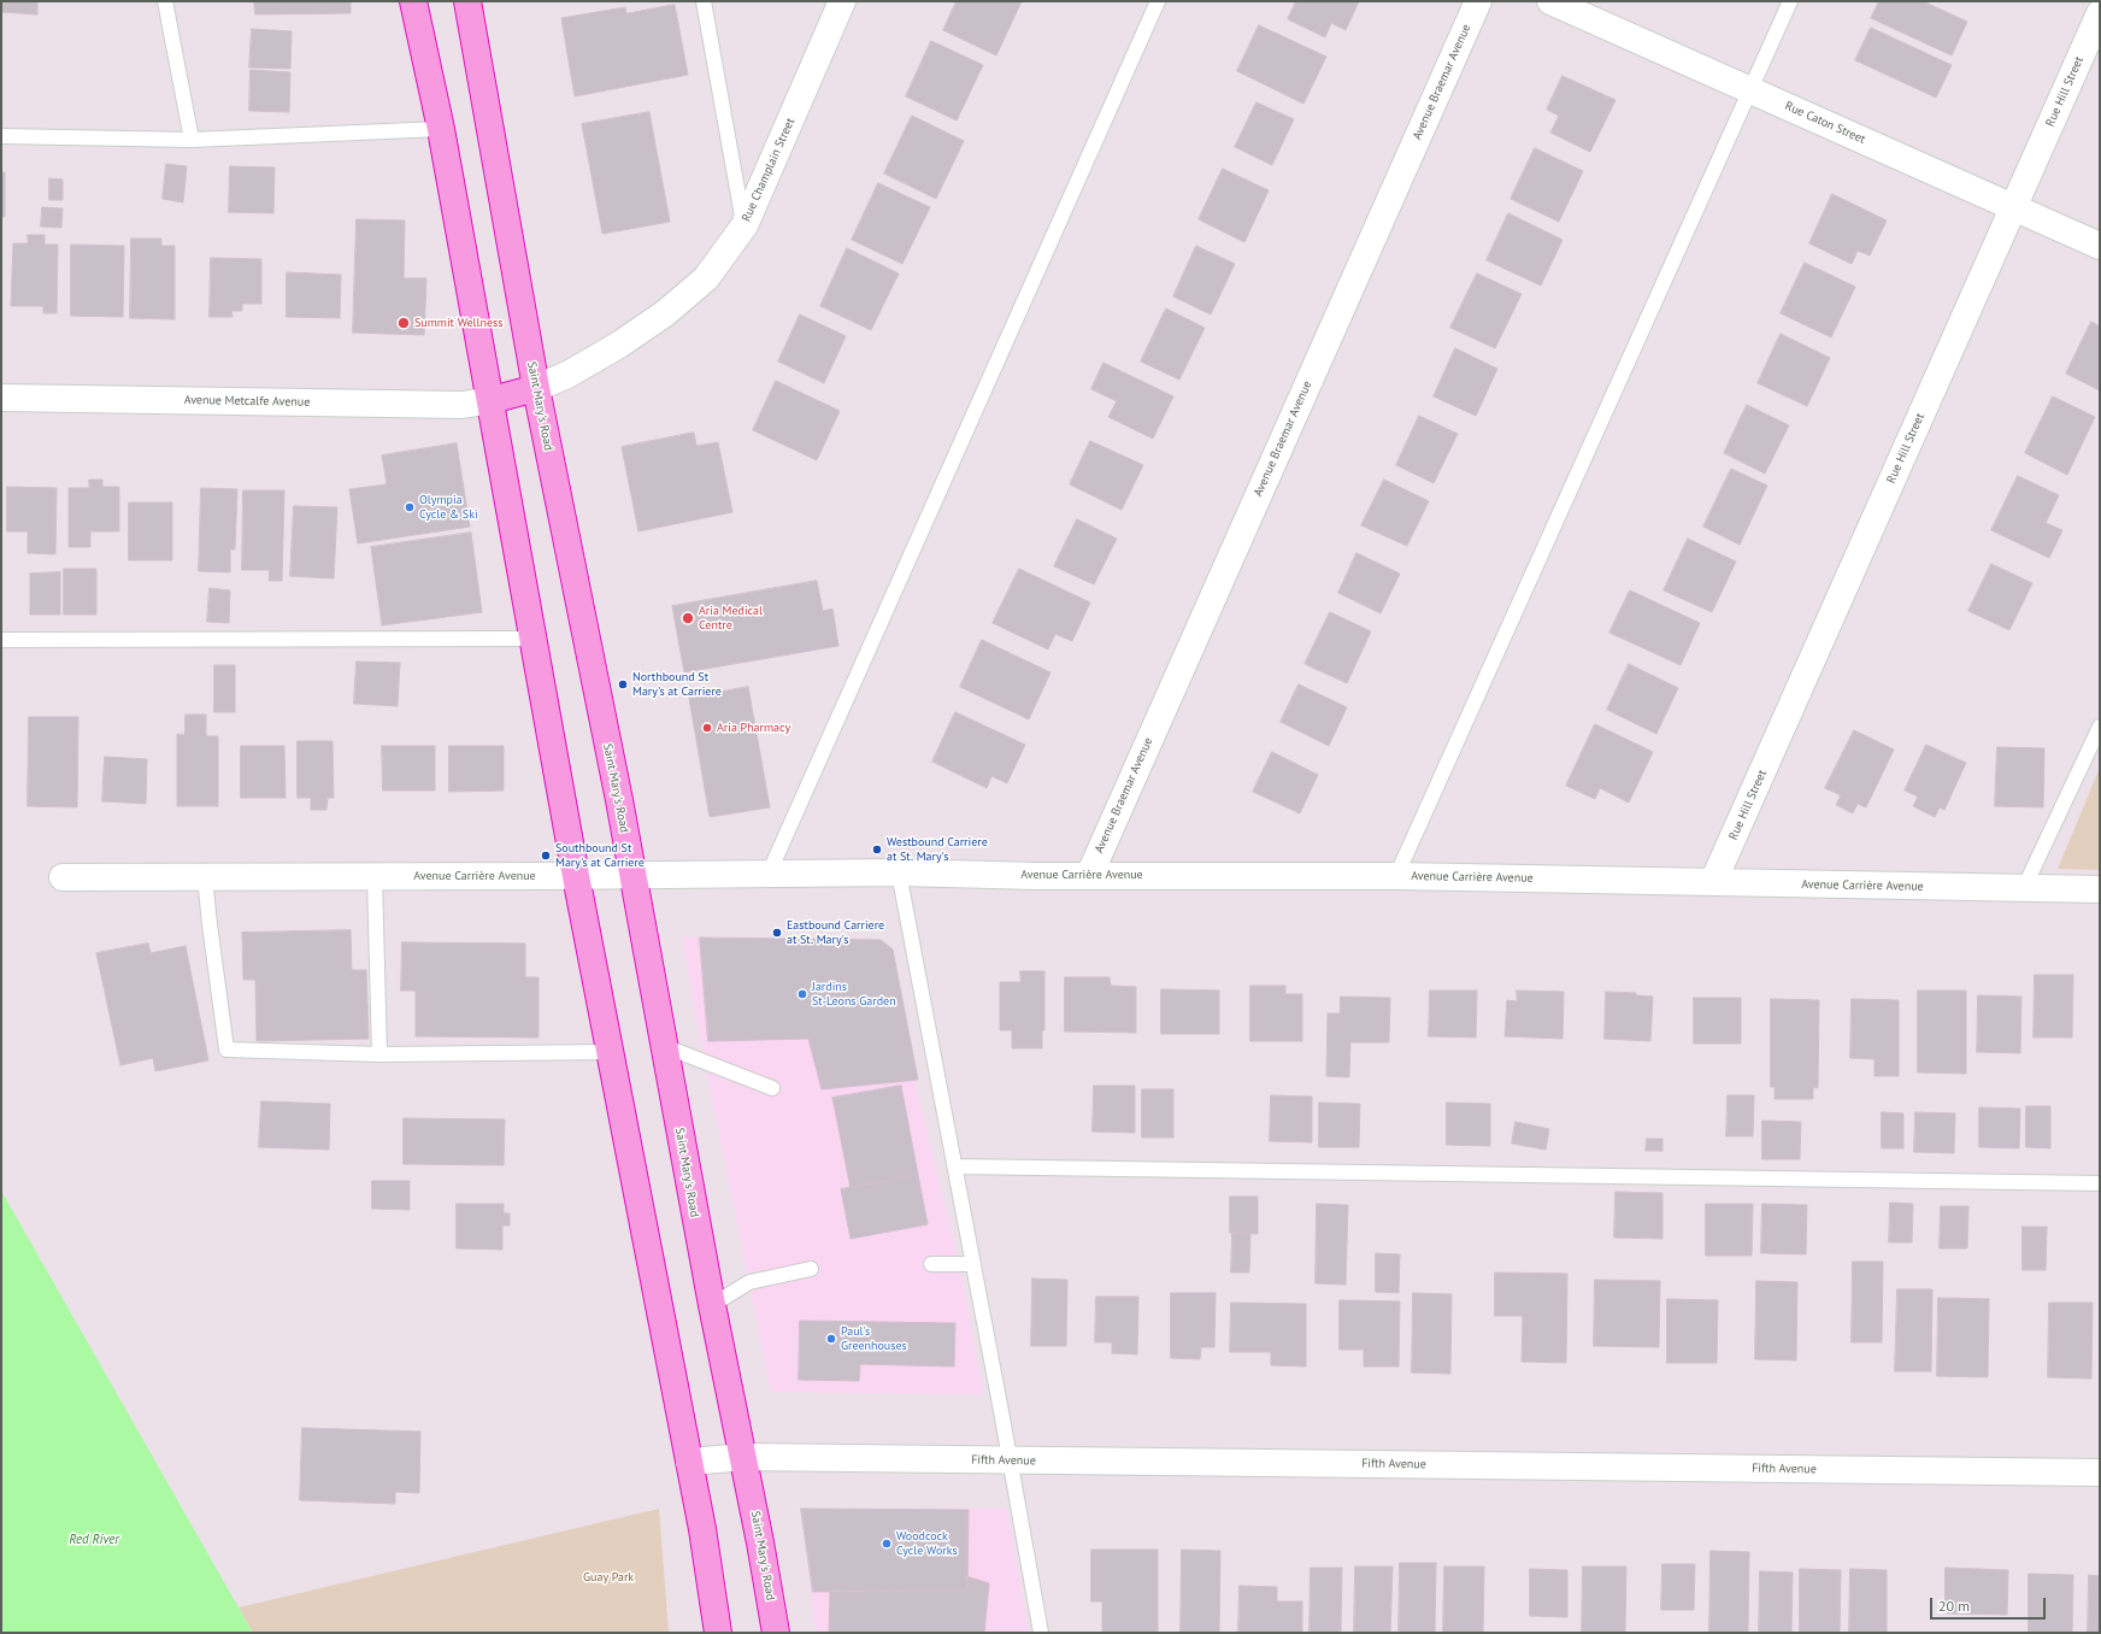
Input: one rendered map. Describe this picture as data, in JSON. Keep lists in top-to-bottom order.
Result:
{
  "streets": {
    "highway": ["Saint Mary's Road"],
    "street": [
      "Avenue Braemar Avenue",
      "Rue Hill Street",
      "Rue Caton Street",
      "Rue Champlain Street",
      "Avenue Metcalfe Avenue",
      "Avenue Carrière Avenue",
      "Fifth Avenue"
    ]
  },
  "crossings": [
    ["Avenue Braemar Avenue", "Avenue Carrière Avenue"],
    ["Rue Hill Street", "Rue Caton Street"],
    ["Rue Hill Street", "Avenue Carrière Avenue"],
    ["Rue Champlain Street", "Saint Mary's Road"],
    ["Saint Mary's Road", "Avenue Carrière Avenue"],
    ["Saint Mary's Road", "Fifth Avenue"]
  ],
  "water": ["Red River"],
  "parks": ["Guay Park"],
  "places": [
    "Summit Wellness",
    "Olympia Cycle & Ski",
    "Aria Medical Centre",
    "Northbound St Mary's at Carriere",
    "Aria Pharmacy",
    "Westbound Carriere at St. Mary's",
    "Southbound St Mary's at Carriere",
    "Eastbound Carriere at St. Mary's",
    "Jardins St-Leons Garden",
    "Paul's Greenhouses",
    "Woodcock Cycle Works"
  ],
  "scale_bar": "20 m"
}
